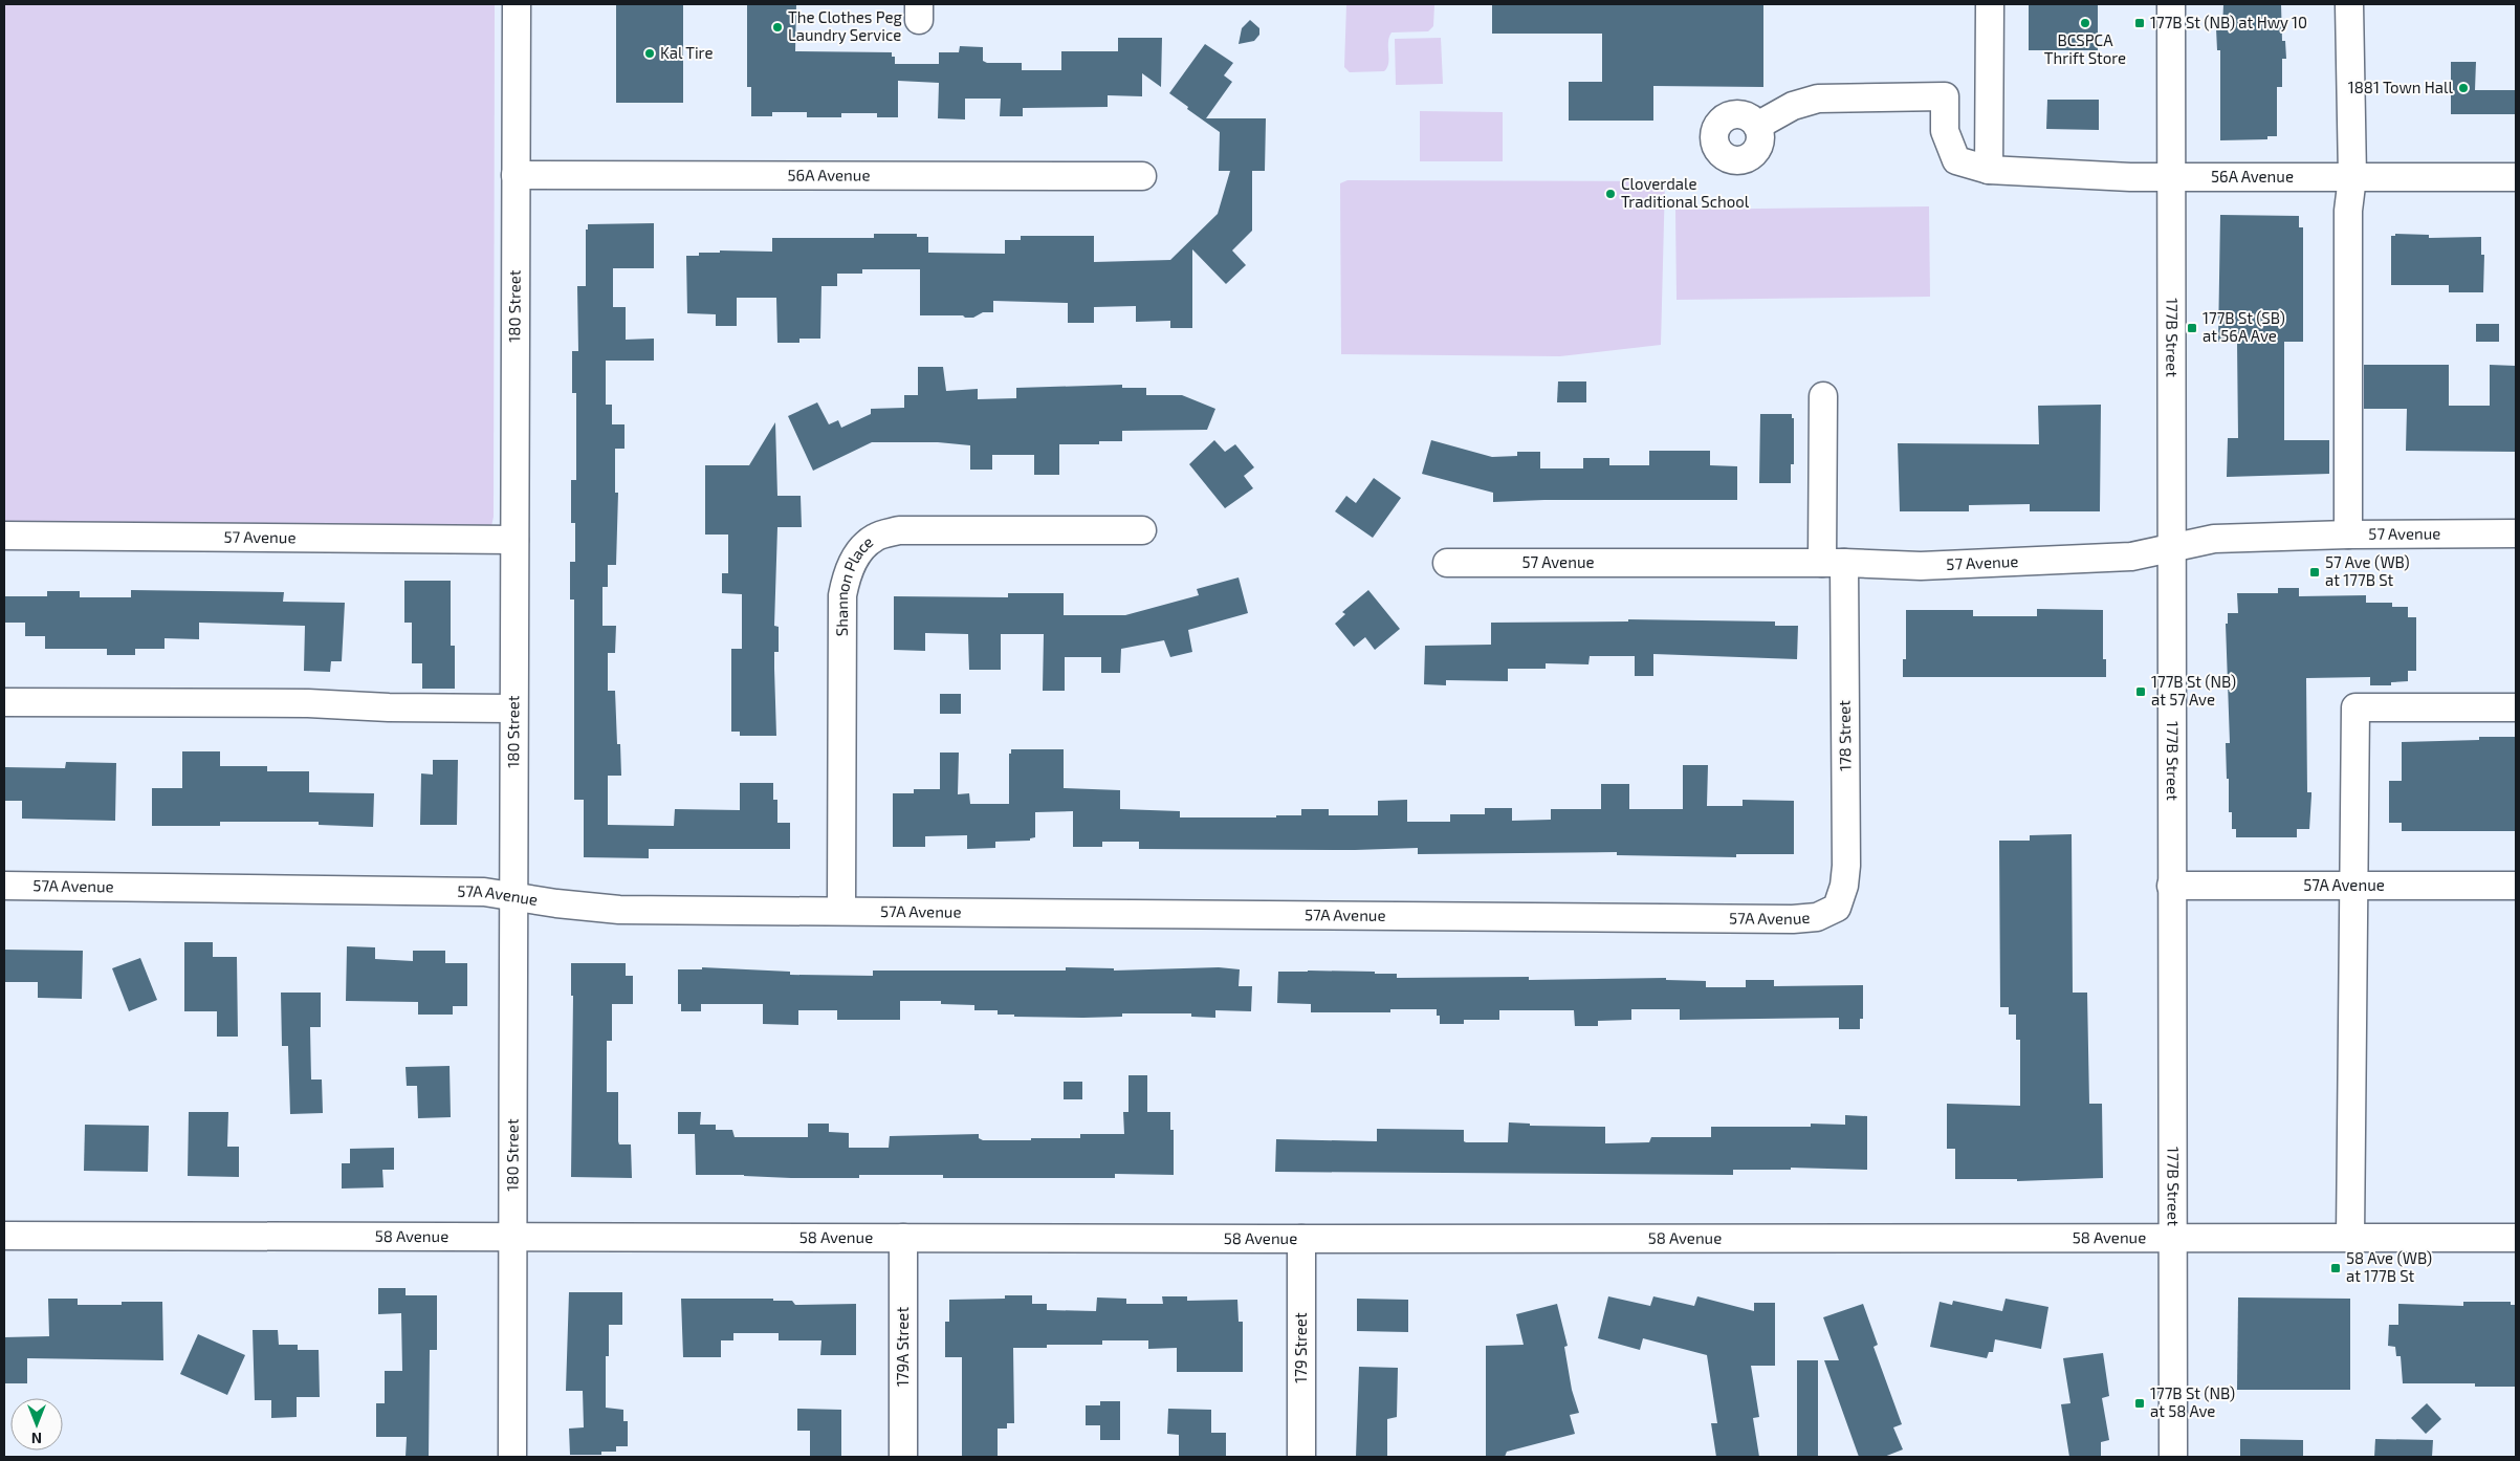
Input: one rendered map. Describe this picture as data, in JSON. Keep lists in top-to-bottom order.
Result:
{
  "streets": {
    "street": [
      "56A Avenue",
      "180 Street",
      "177B Street",
      "57 Avenue",
      "Shannon Place",
      "178 Street",
      "57A Avenue",
      "58 Avenue",
      "179A Street",
      "179 Street"
    ]
  },
  "crossings": [
    ["56A Avenue", "180 Street"],
    ["56A Avenue", "177B Street"],
    ["180 Street", "57 Avenue"],
    ["180 Street", "57A Avenue"],
    ["180 Street", "58 Avenue"],
    ["177B Street", "57 Avenue"],
    ["177B Street", "57A Avenue"],
    ["177B Street", "58 Avenue"],
    ["57 Avenue", "178 Street"],
    ["Shannon Place", "57A Avenue"],
    ["178 Street", "57A Avenue"],
    ["58 Avenue", "179A Street"],
    ["58 Avenue", "179 Street"]
  ],
  "places": {
    "other": [
      "BCSPCA Thrift Store",
      "The Clothes Peg Laundry Service",
      "Kal Tire",
      "1881 Town Hall",
      "Cloverdale Traditional School"
    ],
    "transit": [
      "177B St (NB) at Hwy 10",
      "177B St (SB) at 56A Ave",
      "57 Ave (WB) at 177B St",
      "177B St (NB) at 57 Ave",
      "58 Ave (WB) at 177B St",
      "177B St (NB) at 58 Ave"
    ]
  },
  "north": "bottom"
}
